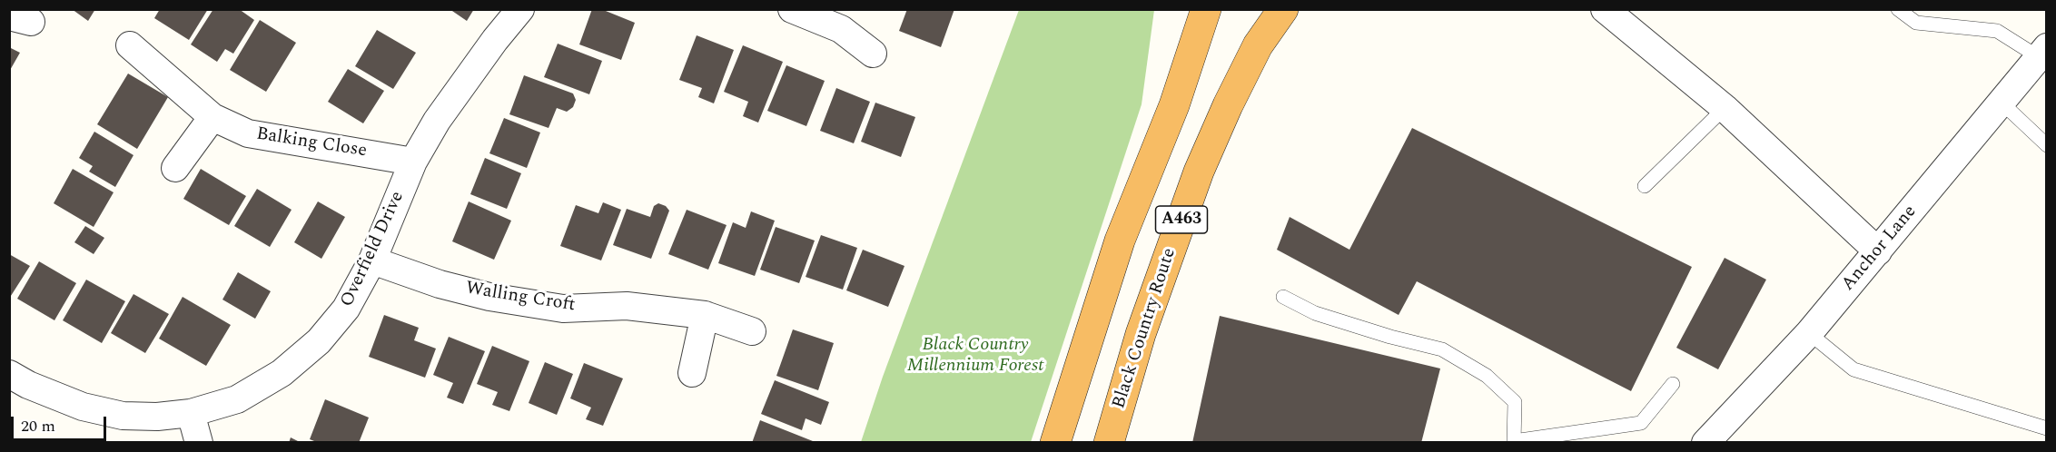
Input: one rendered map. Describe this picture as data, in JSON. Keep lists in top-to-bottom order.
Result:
{
  "streets": {
    "highway": ["A463", "Black Country Route"],
    "street": [
      "Balking Close",
      "Anchor Lane",
      "Overfield Drive",
      "Walling Croft"
    ]
  },
  "crossings": [
    ["Balking Close", "Overfield Drive"],
    ["Overfield Drive", "Walling Croft"]
  ],
  "parks": ["Black Country Millennium Forest"],
  "scale_bar": "20 m"
}
